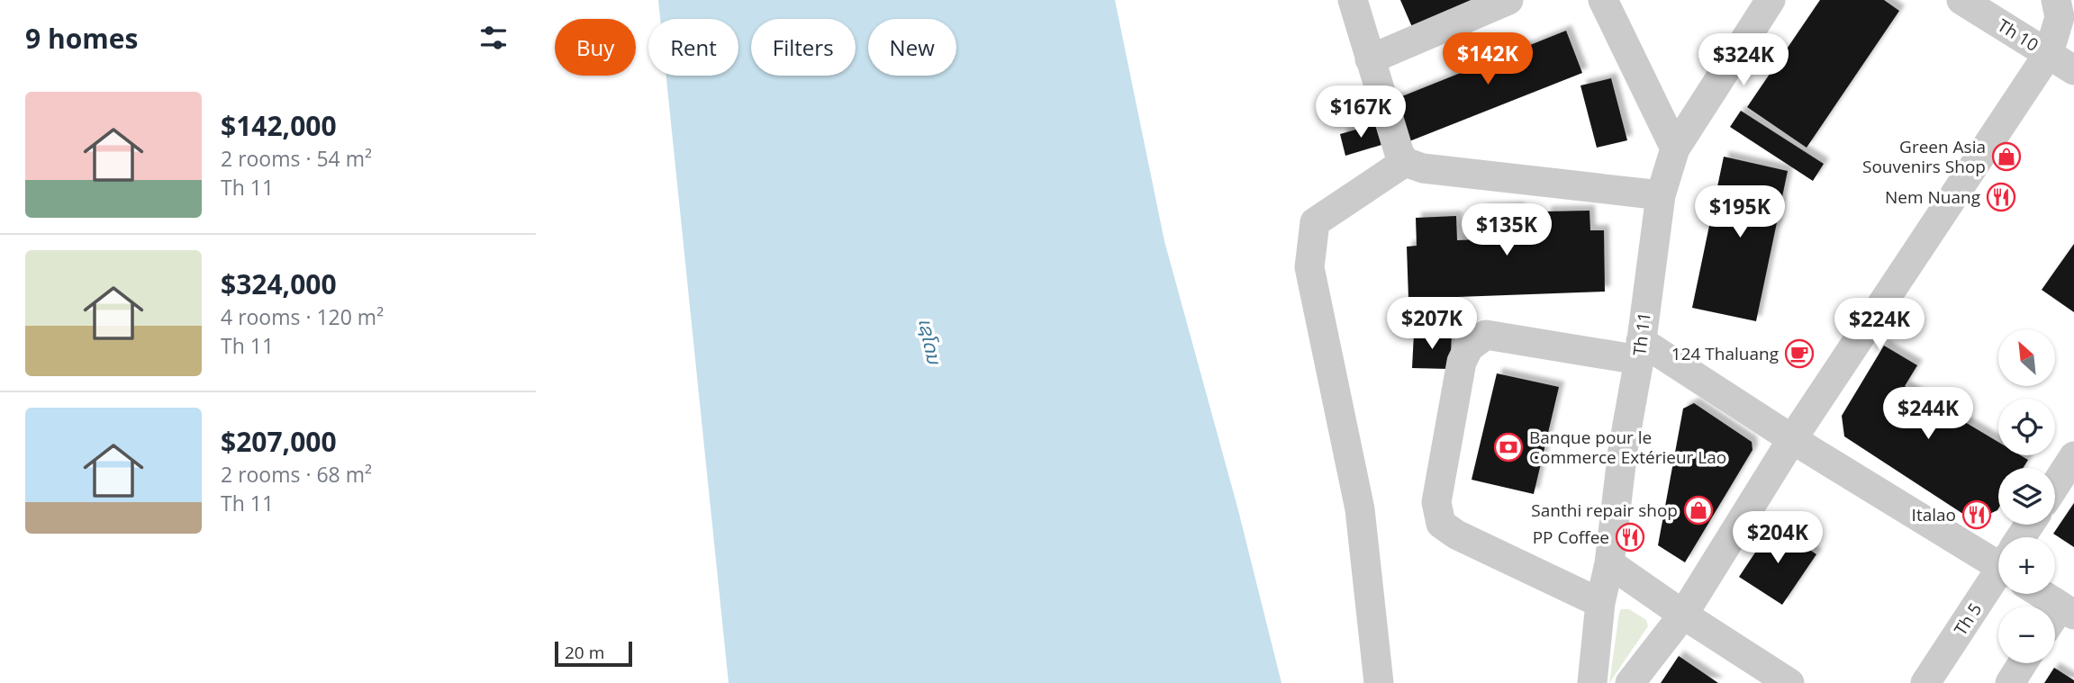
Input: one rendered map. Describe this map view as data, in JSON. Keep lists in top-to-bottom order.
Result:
{
  "streets": {
    "street": ["Th 10", "Th 11", "Th 5"]
  },
  "water": ["ເຊໂດນ"],
  "places": {
    "shop": ["Green Asia Souvenirs Shop", "Santhi repair shop"],
    "restaurant": ["Nem Nuang", "Italao", "PP Coffee"],
    "cafe": ["124 Thaluang"],
    "bank": ["Banque pour le Commerce Extérieur Lao"]
  },
  "scale_bar": "20 m",
  "north": "top left",
  "page": {
    "heading": "9 homes",
    "chip": [
      "Buy",
      "Rent",
      "Filters",
      "New"
    ],
    "price": [
      "$142K",
      "$324K",
      "$167K",
      "$195K",
      "$135K",
      "$207K",
      "$224K",
      "$244K",
      "$204K"
    ],
    "list": [
      {
        "name": "$142,000",
        "note": "2 rooms · 54 m² · Th 11"
      },
      {
        "name": "$324,000",
        "note": "4 rooms · 120 m² · Th 11"
      },
      {
        "name": "$207,000",
        "note": "2 rooms · 68 m² · Th 11"
      }
    ],
    "map_buttons": ["+", "−"],
    "scale": "20 m"
  }
}
